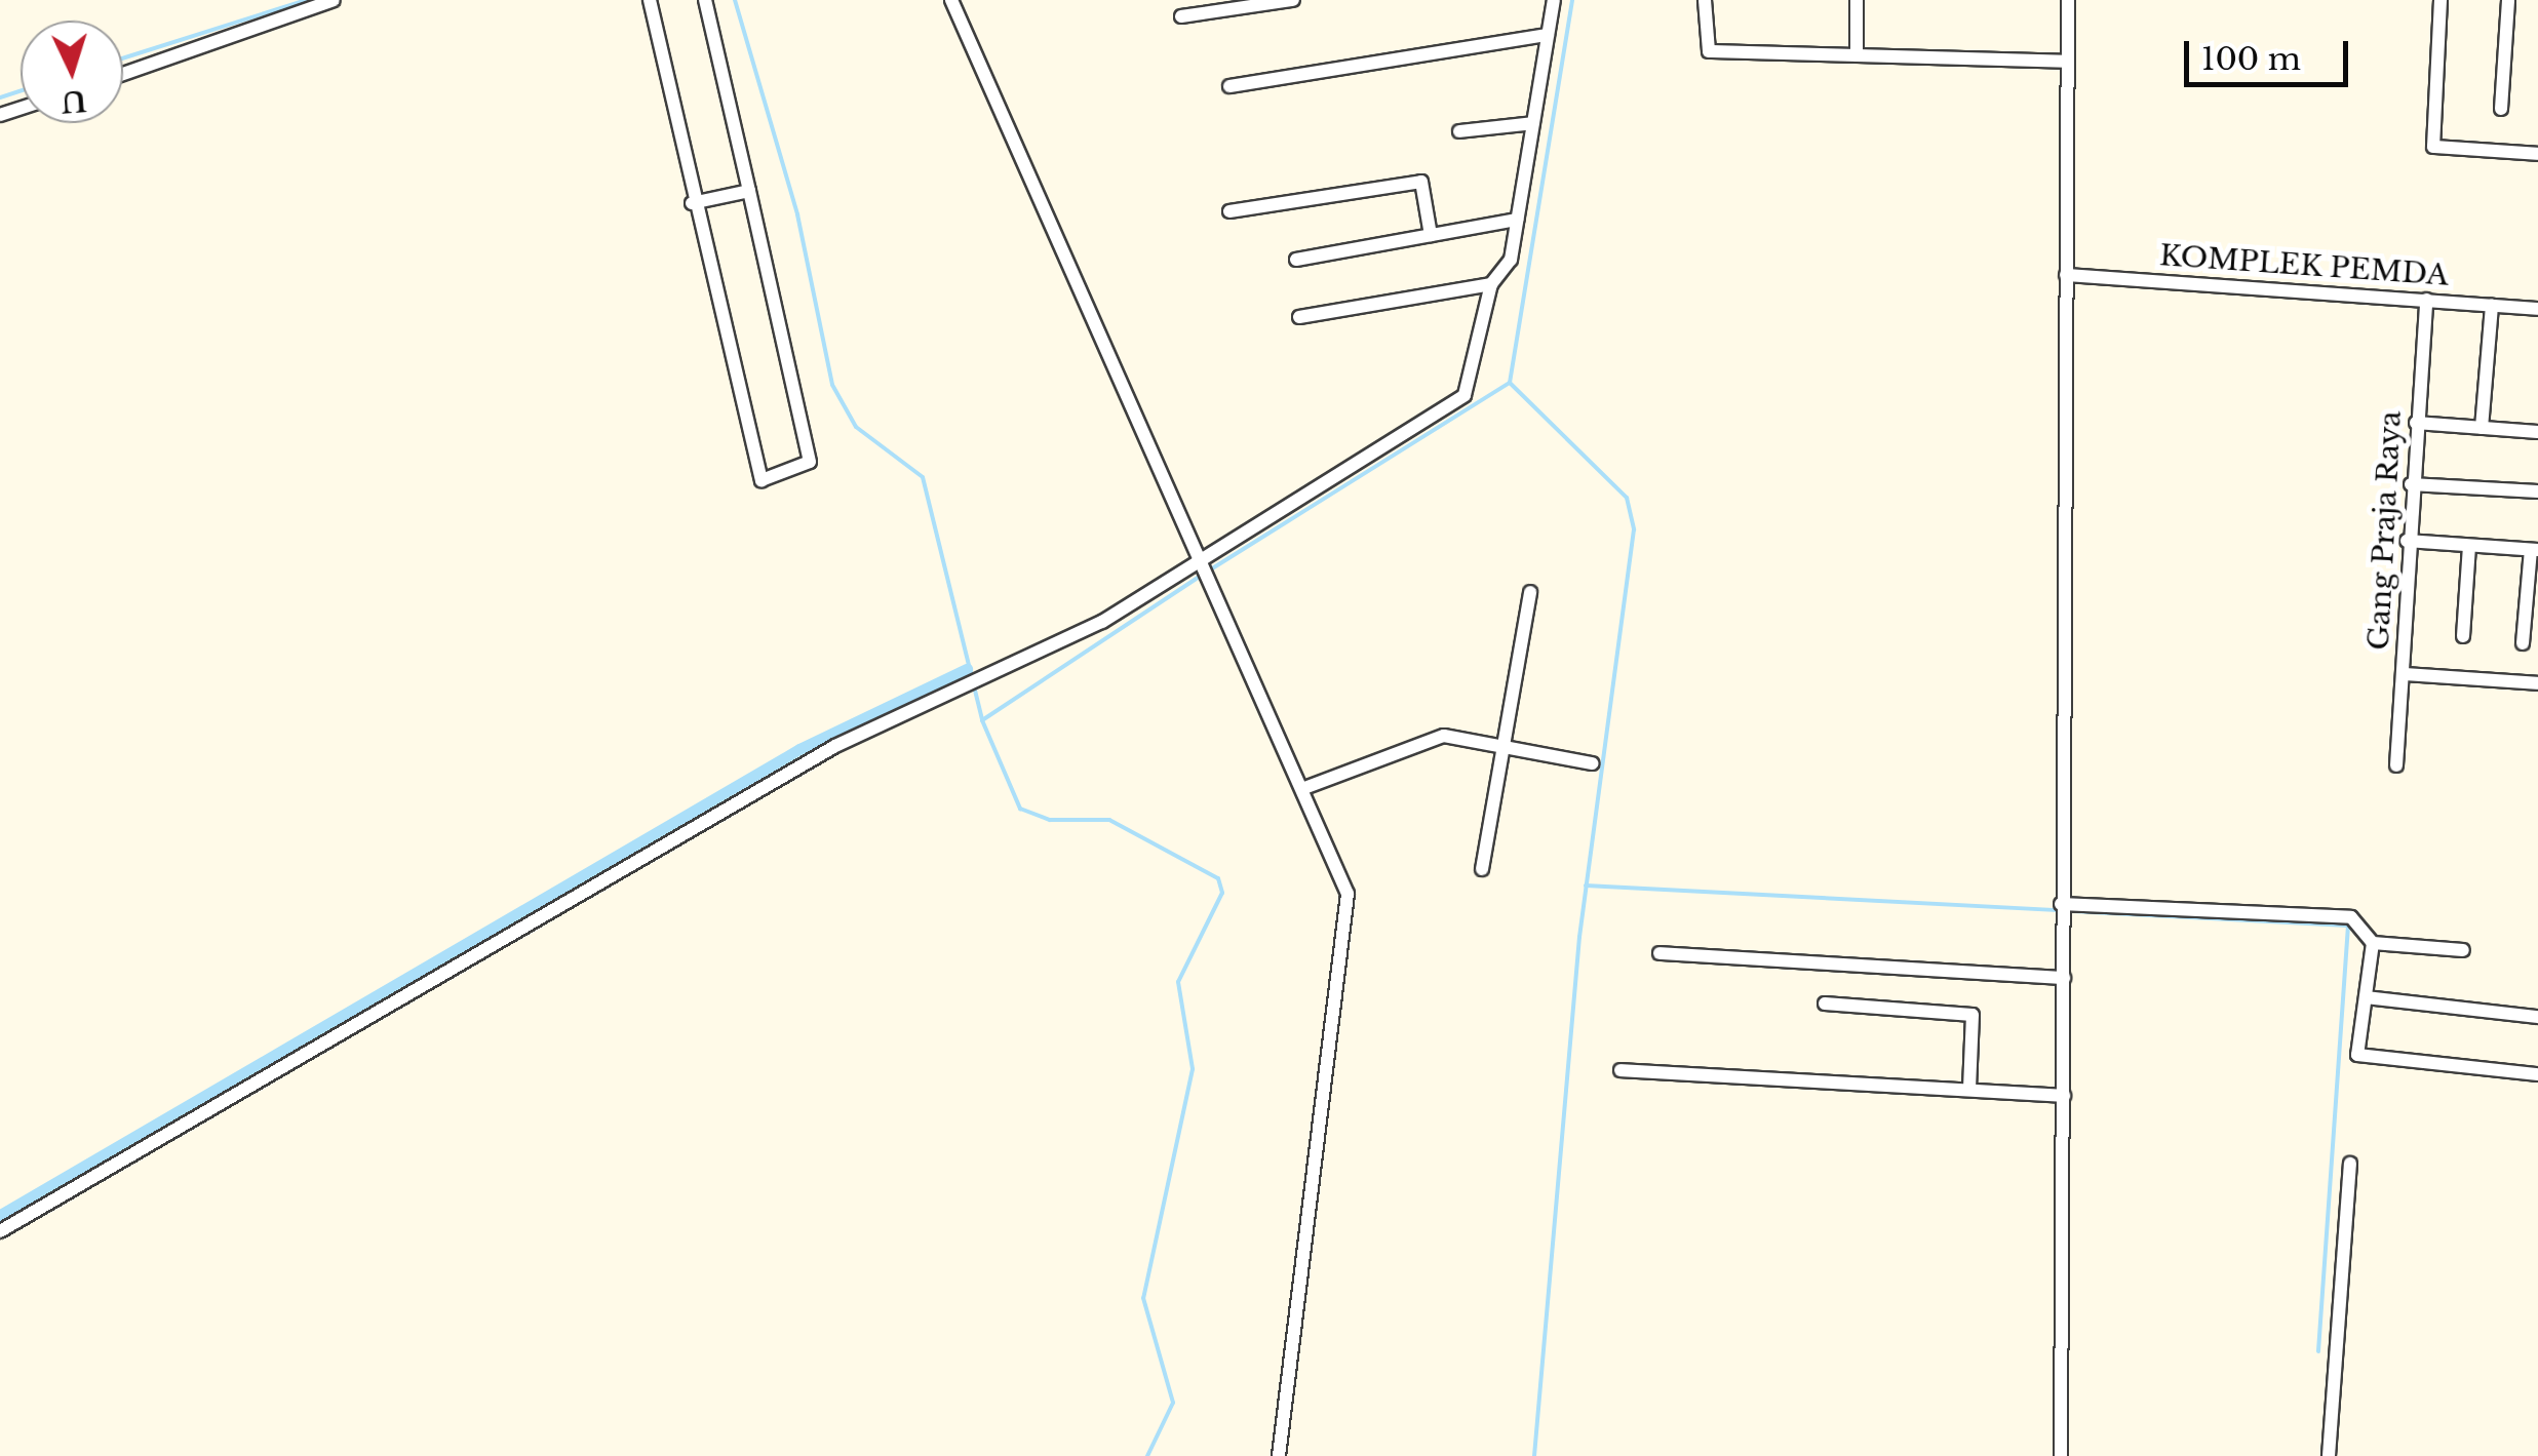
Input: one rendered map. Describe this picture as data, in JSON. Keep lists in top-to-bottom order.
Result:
{
  "streets": {
    "street": ["KOMPLEK PEMDA", "Gang Praja Raya"]
  },
  "crossings": [
    ["KOMPLEK PEMDA", "Gang Praja Raya"]
  ],
  "scale_bar": "100 m",
  "north": "bottom"
}
